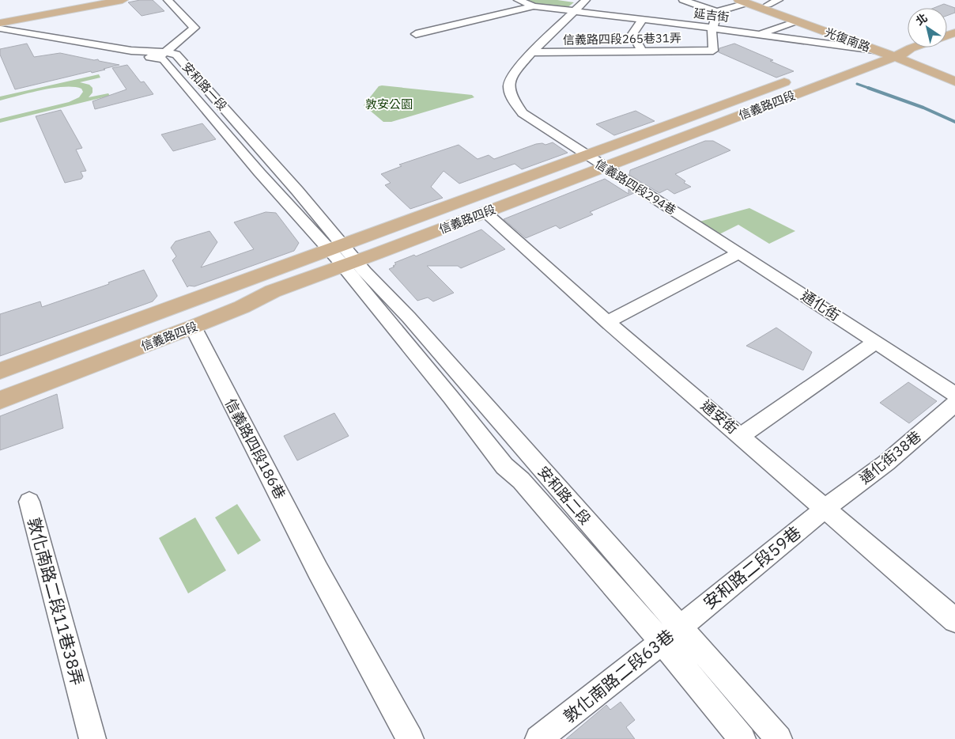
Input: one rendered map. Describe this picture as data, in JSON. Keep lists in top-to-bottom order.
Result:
{
  "streets": {
    "main road": ["光復南路", "信義路四段"],
    "street": [
      "延吉街",
      "信義路四段265巷31弄",
      "安和路一段",
      "信義路四段294巷",
      "通化街",
      "通安街",
      "信義路四段186巷",
      "通化街38巷",
      "安和路二段",
      "安和路二段59巷",
      "敦化南路二段11巷38弄",
      "敦化南路二段63巷"
    ]
  },
  "crossings": [
    ["延吉街", "信義路四段265巷31弄"],
    ["延吉街", "光復南路"],
    ["延吉街", "信義路四段294巷"],
    ["信義路四段265巷31弄", "信義路四段294巷"],
    ["光復南路", "信義路四段"],
    ["安和路一段", "信義路四段"],
    ["安和路一段", "安和路二段"],
    ["信義路四段", "信義路四段294巷"],
    ["信義路四段", "通安街"],
    ["信義路四段", "信義路四段186巷"],
    ["信義路四段", "安和路二段"],
    ["信義路四段294巷", "通化街"],
    ["通安街", "通化街38巷"],
    ["通安街", "安和路二段59巷"],
    ["通化街38巷", "安和路二段59巷"],
    ["安和路二段", "安和路二段59巷"],
    ["安和路二段", "敦化南路二段63巷"],
    ["安和路二段59巷", "敦化南路二段63巷"]
  ],
  "parks": ["敦安公園"],
  "north": "top left"
}
